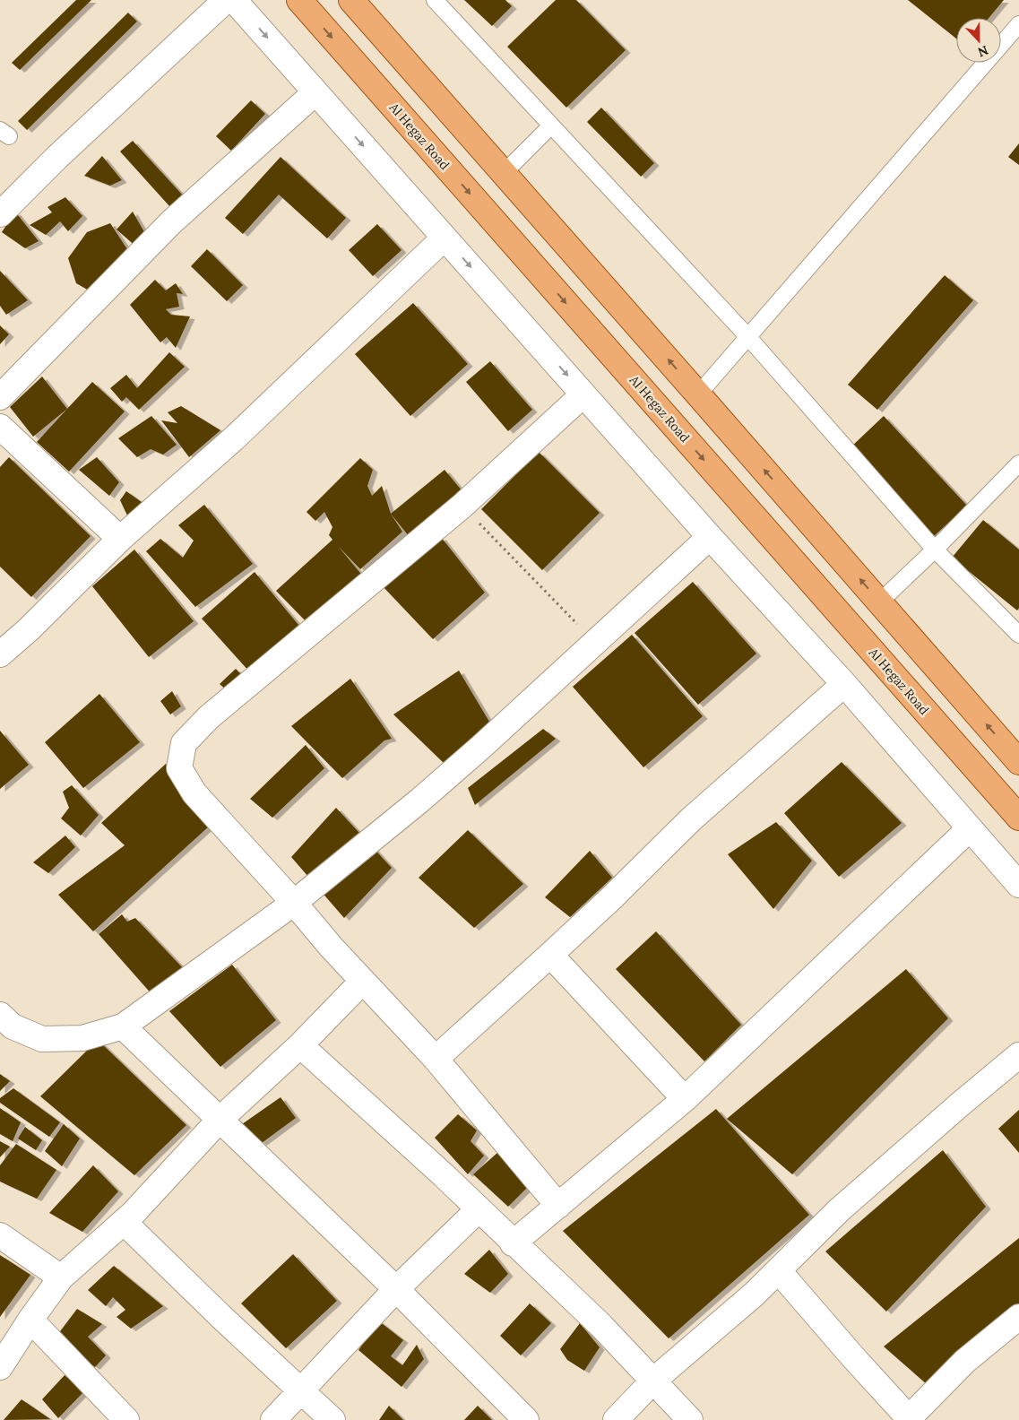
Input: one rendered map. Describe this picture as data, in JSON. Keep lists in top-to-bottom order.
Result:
{
  "streets": {
    "main road": ["Al Hegaz Road"]
  },
  "north": "bottom"
}
